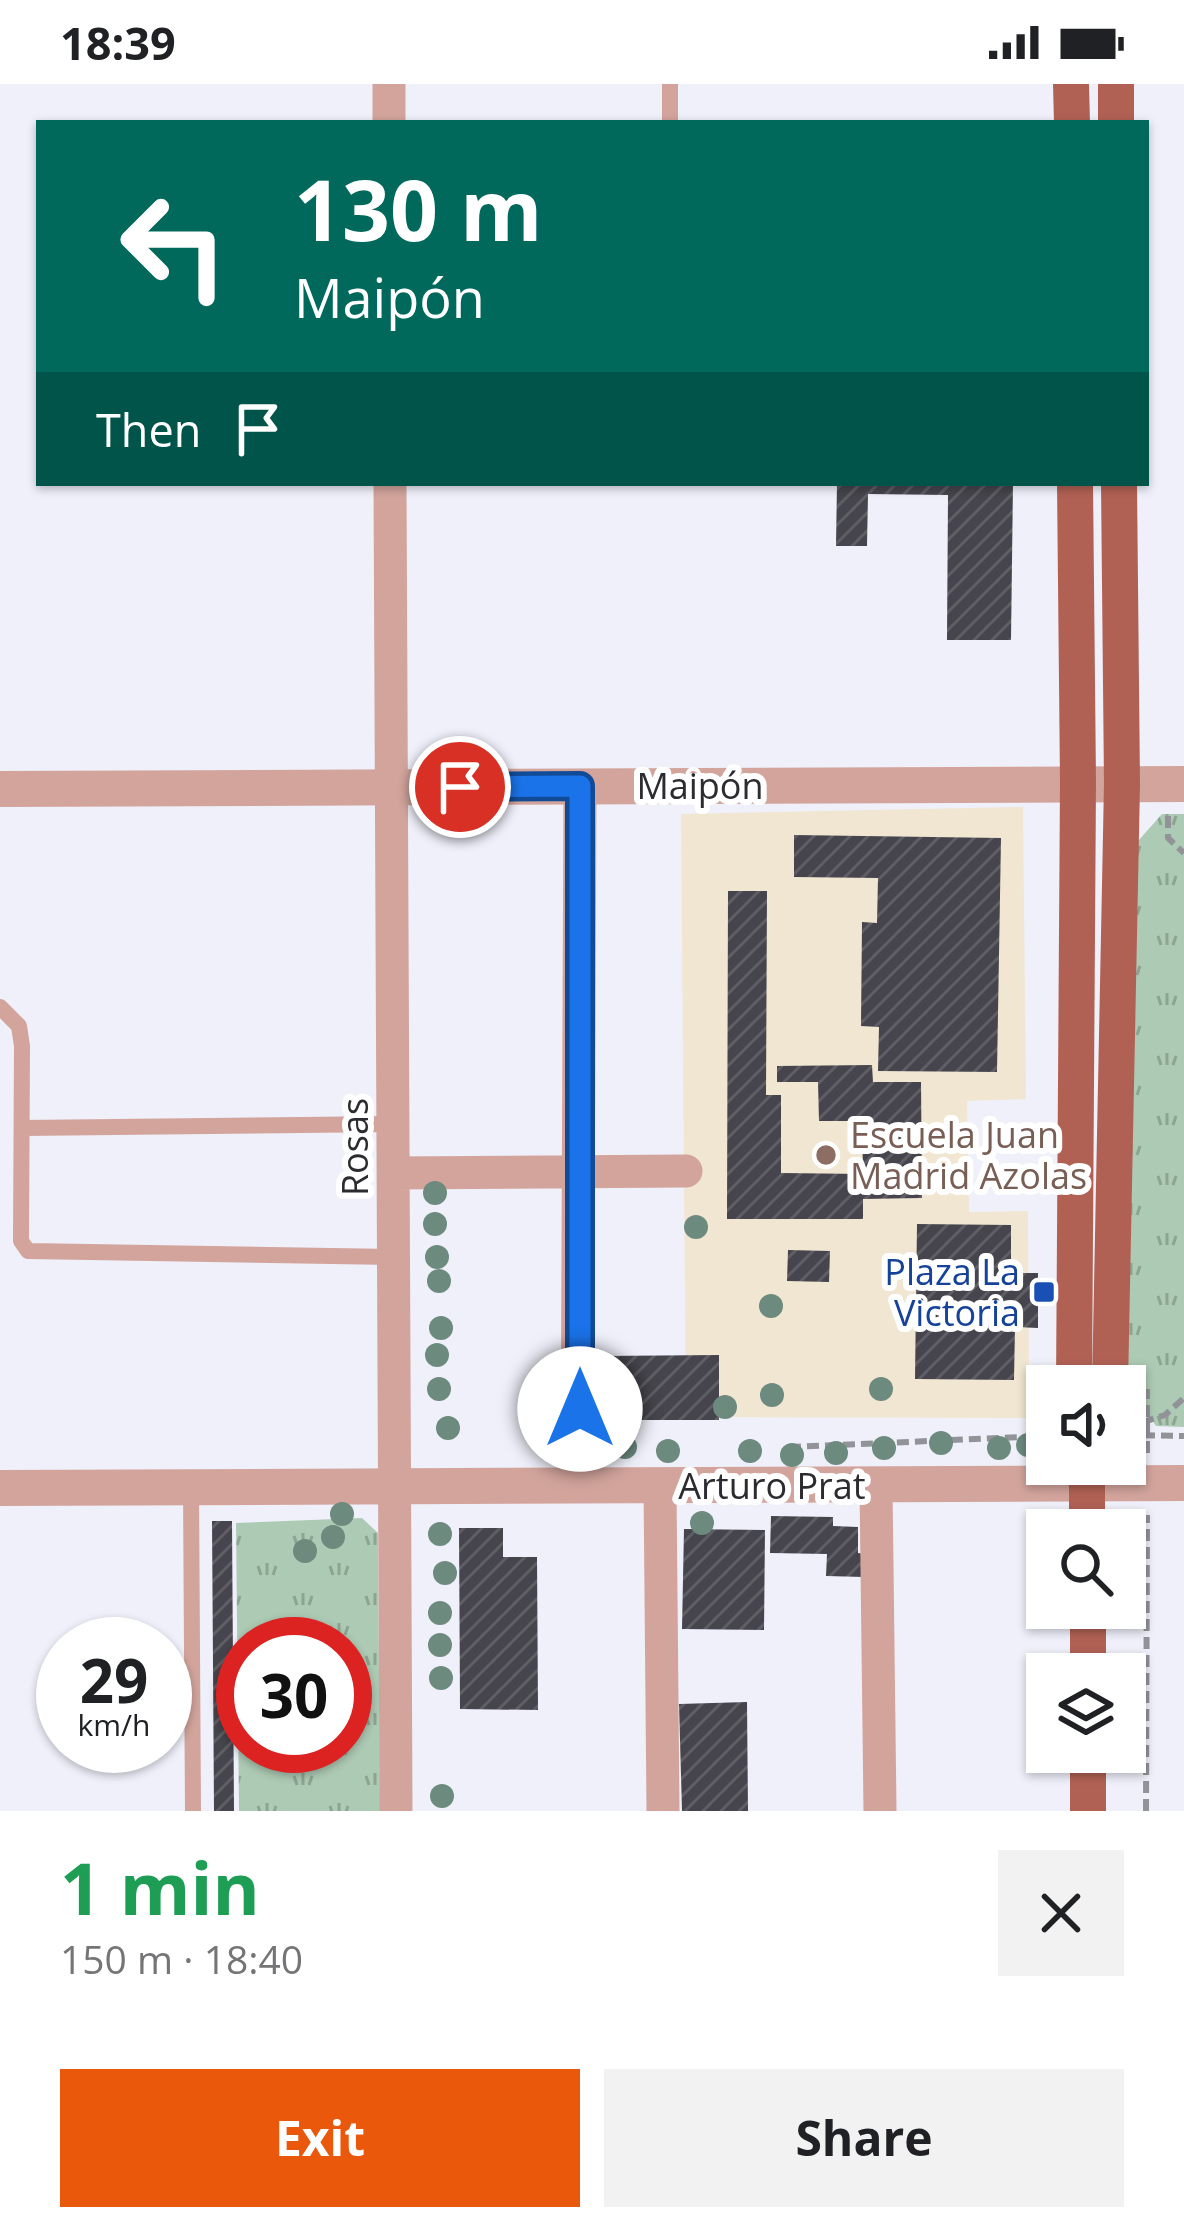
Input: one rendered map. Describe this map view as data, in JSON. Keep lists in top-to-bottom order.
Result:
{
  "streets": {
    "street": ["Maipón", "Rosas", "Arturo Prat"]
  },
  "crossings": [
    ["Maipón", "Rosas"],
    ["Rosas", "Arturo Prat"]
  ],
  "places": {
    "other": ["Escuela Juan Madrid Azolas"],
    "transit": ["Plaza La Victoria"]
  },
  "page": {
    "status": "18:39",
    "turn": ["130 m", "Maipón"],
    "then": "Then",
    "speed": "29 km/h",
    "limit": "30",
    "heading": ["1 min", "150 m · 18:40"],
    "buttons": ["Exit", "Share"]
  }
}
